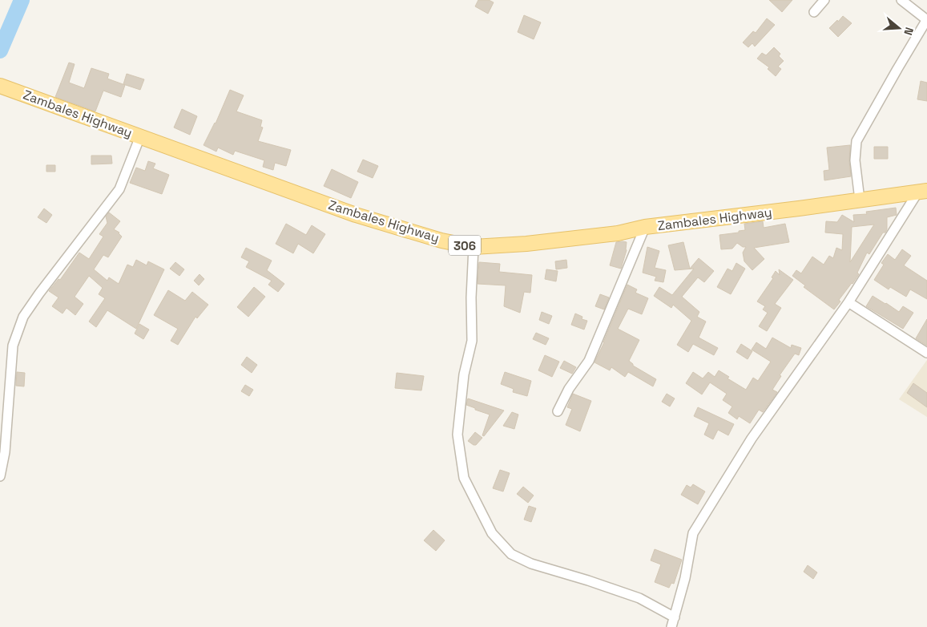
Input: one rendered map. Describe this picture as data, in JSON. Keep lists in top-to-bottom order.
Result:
{
  "streets": {
    "main road": ["Zambales Highway", "306"]
  },
  "north": "right"
}
